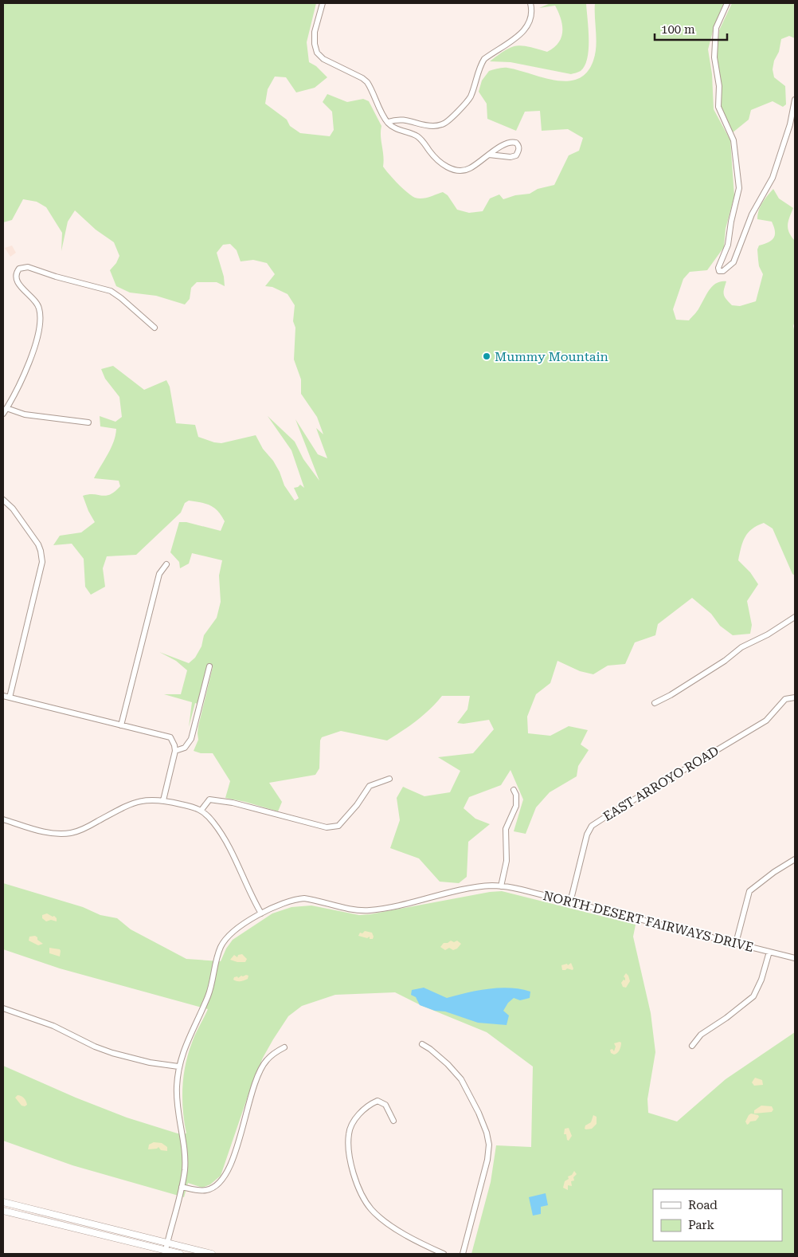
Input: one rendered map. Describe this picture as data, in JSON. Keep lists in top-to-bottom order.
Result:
{
  "streets": {
    "street": ["EAST ARROYO ROAD", "NORTH DESERT FAIRWAYS DRIVE"]
  },
  "crossings": [
    ["EAST ARROYO ROAD", "NORTH DESERT FAIRWAYS DRIVE"]
  ],
  "places": ["Mummy Mountain"],
  "legend": ["Road", "Park"],
  "scale_bar": "100 m"
}
